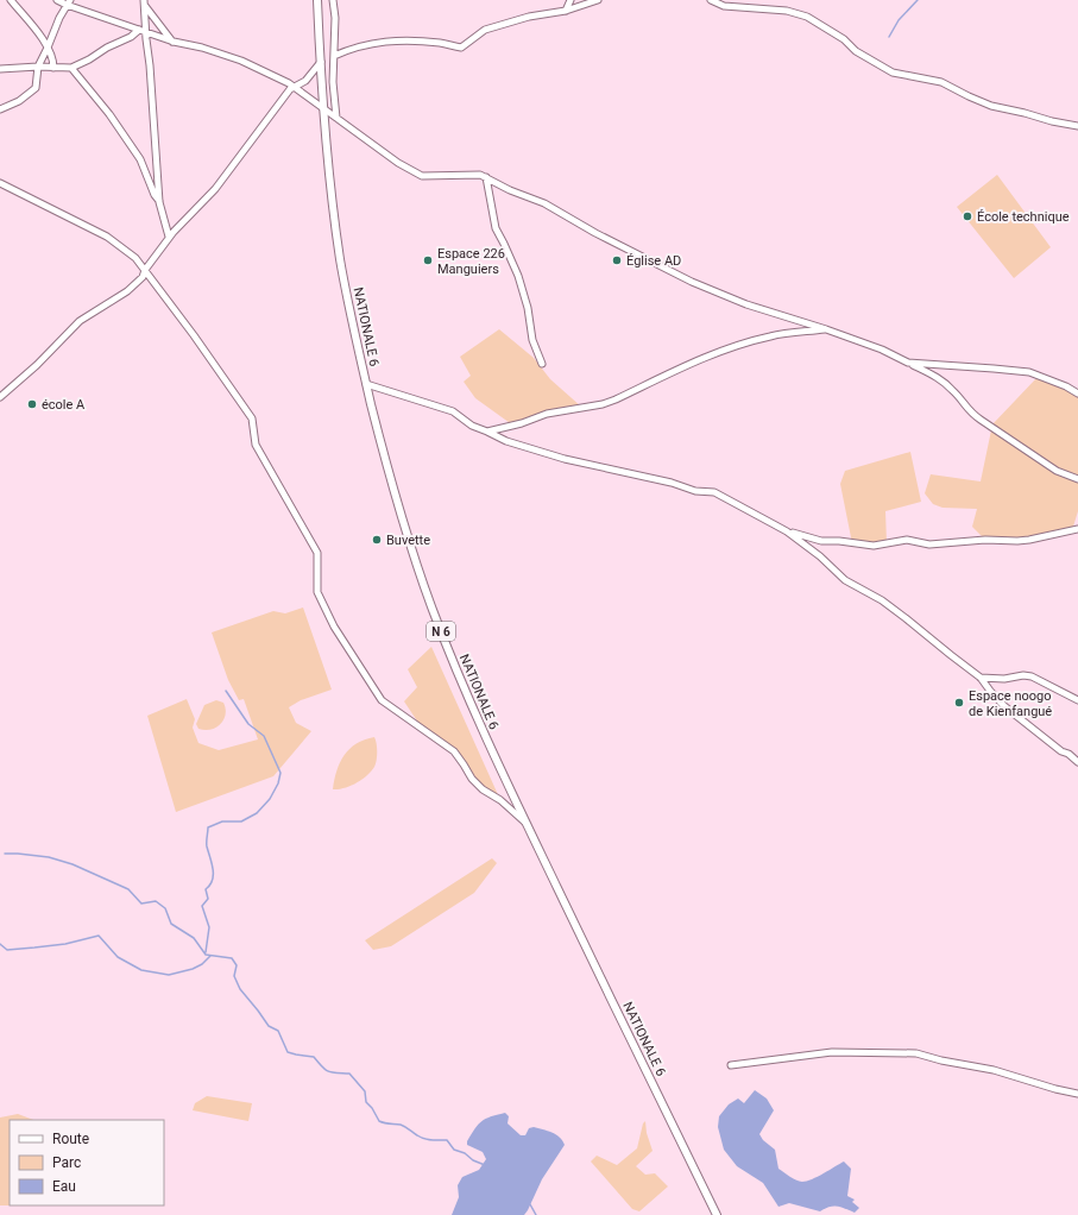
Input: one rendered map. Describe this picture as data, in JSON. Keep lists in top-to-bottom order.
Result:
{
  "streets": {
    "main road": ["NATIONALE 6", "N 6"]
  },
  "places": [
    "École technique",
    "Espace 226 Manguiers",
    "Église AD",
    "école A",
    "Buvette",
    "Espace noogo de Kienfangué"
  ],
  "legend": ["Route", "Parc", "Eau"]
}
